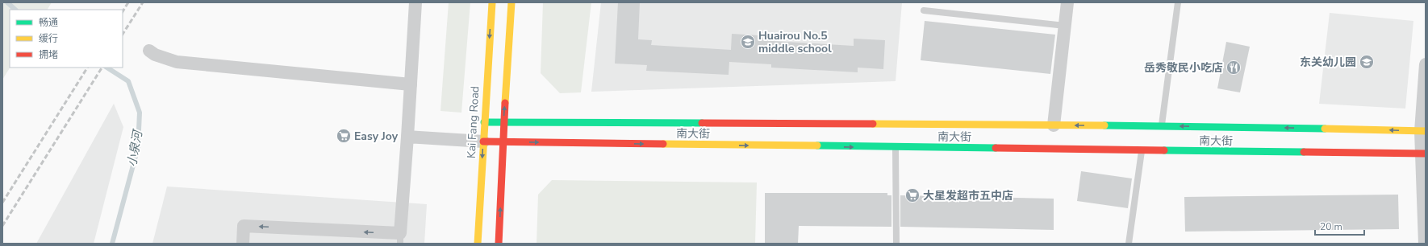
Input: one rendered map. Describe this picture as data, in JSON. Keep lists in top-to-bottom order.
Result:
{
  "streets": {
    "main road": ["Kai Fang Road", "南大街"]
  },
  "crossings": [
    ["Kai Fang Road", "南大街"]
  ],
  "water": ["小泉河"],
  "places": {
    "school or university": ["Huairou No.5 middle school", "东关幼儿园"],
    "restaurant": ["岳秀敬民小吃店"],
    "supermarket": ["Easy Joy", "大星发超市五中店"]
  },
  "legend": ["畅通", "缓行", "拥堵"],
  "scale_bar": "20 m"
}
